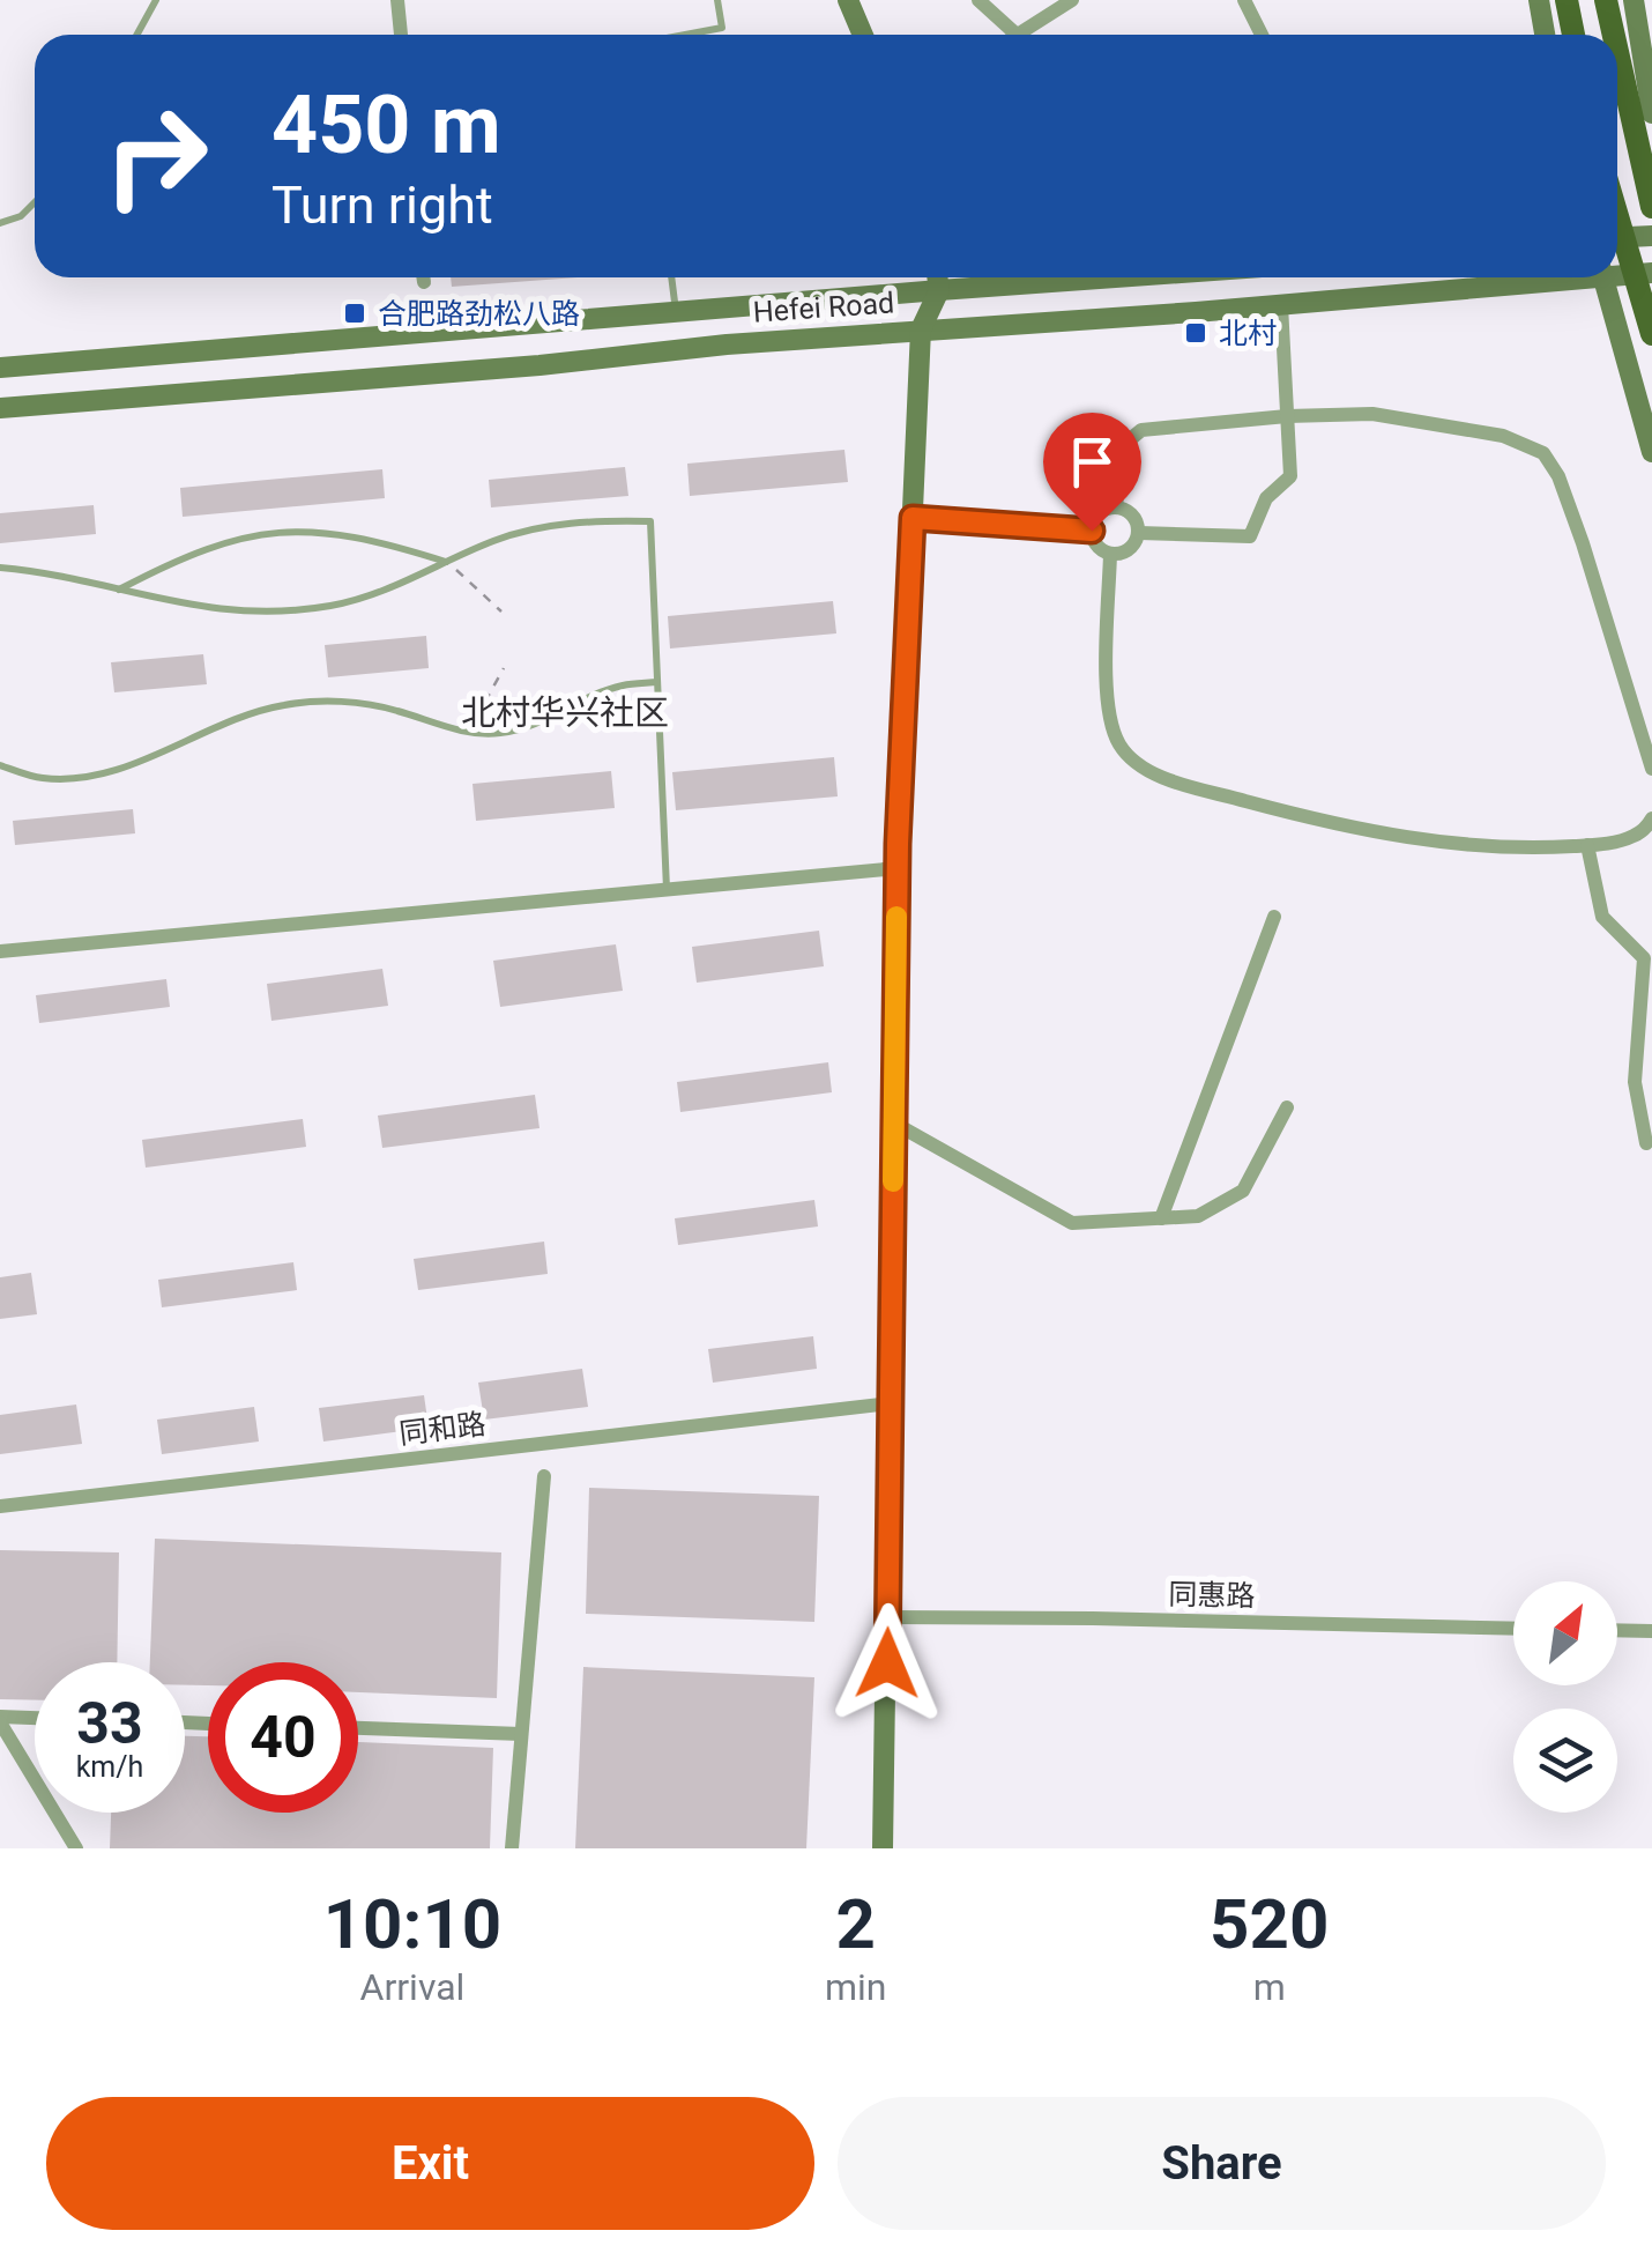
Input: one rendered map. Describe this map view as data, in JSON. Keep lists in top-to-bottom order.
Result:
{
  "streets": {
    "main road": ["Hefei Road"],
    "street": ["同和路", "同惠路"]
  },
  "districts": ["北村华兴社区"],
  "places": {
    "transit": ["合肥路劲松八路", "北村"]
  },
  "north": "top right",
  "page": {
    "turn": ["450 m", "Turn right"],
    "speed": "33 km/h",
    "limit": "40",
    "eta": [
      "10:10",
      "Arrival",
      "2",
      "min",
      "520",
      "m"
    ],
    "buttons": ["Exit", "Share"]
  }
}
